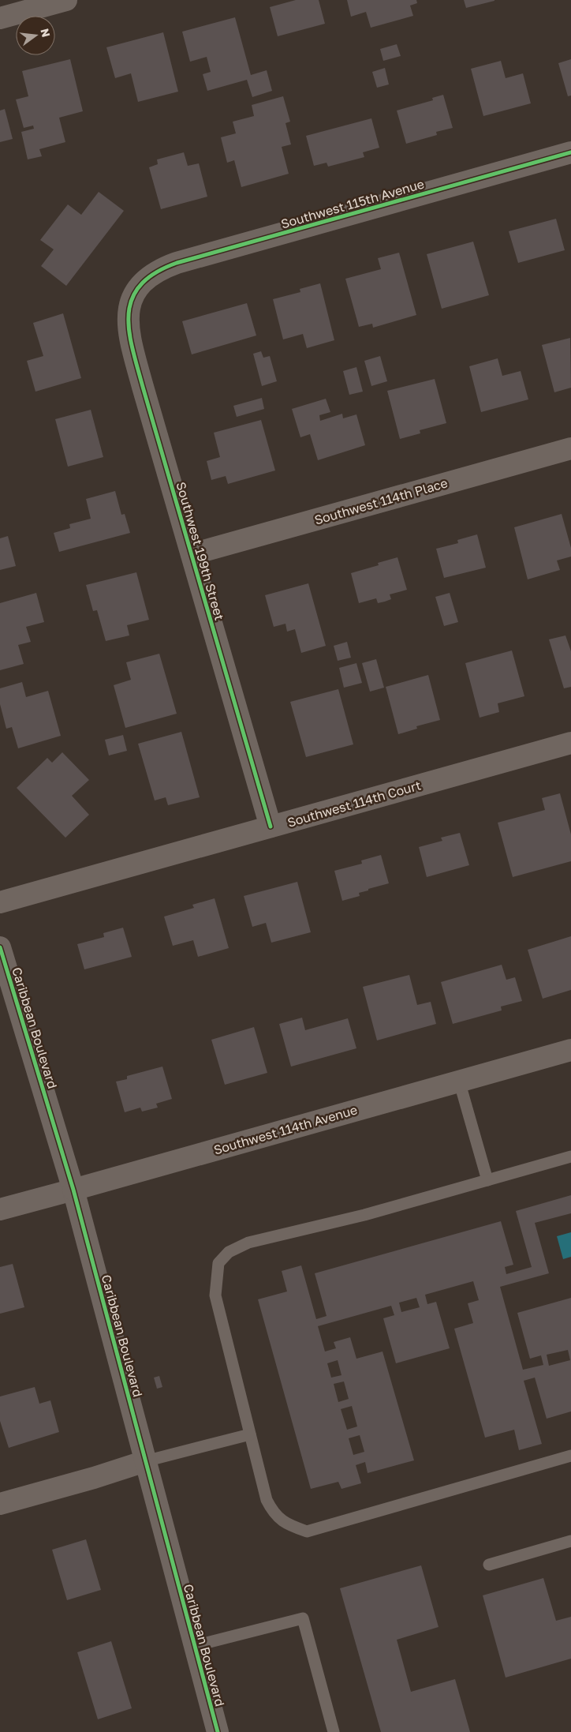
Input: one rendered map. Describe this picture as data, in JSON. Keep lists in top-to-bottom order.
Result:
{
  "streets": {
    "street": [
      "Southwest 115th Avenue",
      "Southwest 114th Place",
      "Southwest 199th Street",
      "Southwest 114th Court",
      "Caribbean Boulevard",
      "Southwest 114th Avenue"
    ]
  },
  "crossings": [
    ["Southwest 115th Avenue", "Southwest 199th Street"],
    ["Southwest 114th Place", "Southwest 199th Street"],
    ["Southwest 199th Street", "Southwest 114th Court"],
    ["Caribbean Boulevard", "Southwest 114th Avenue"]
  ],
  "north": "right"
}
